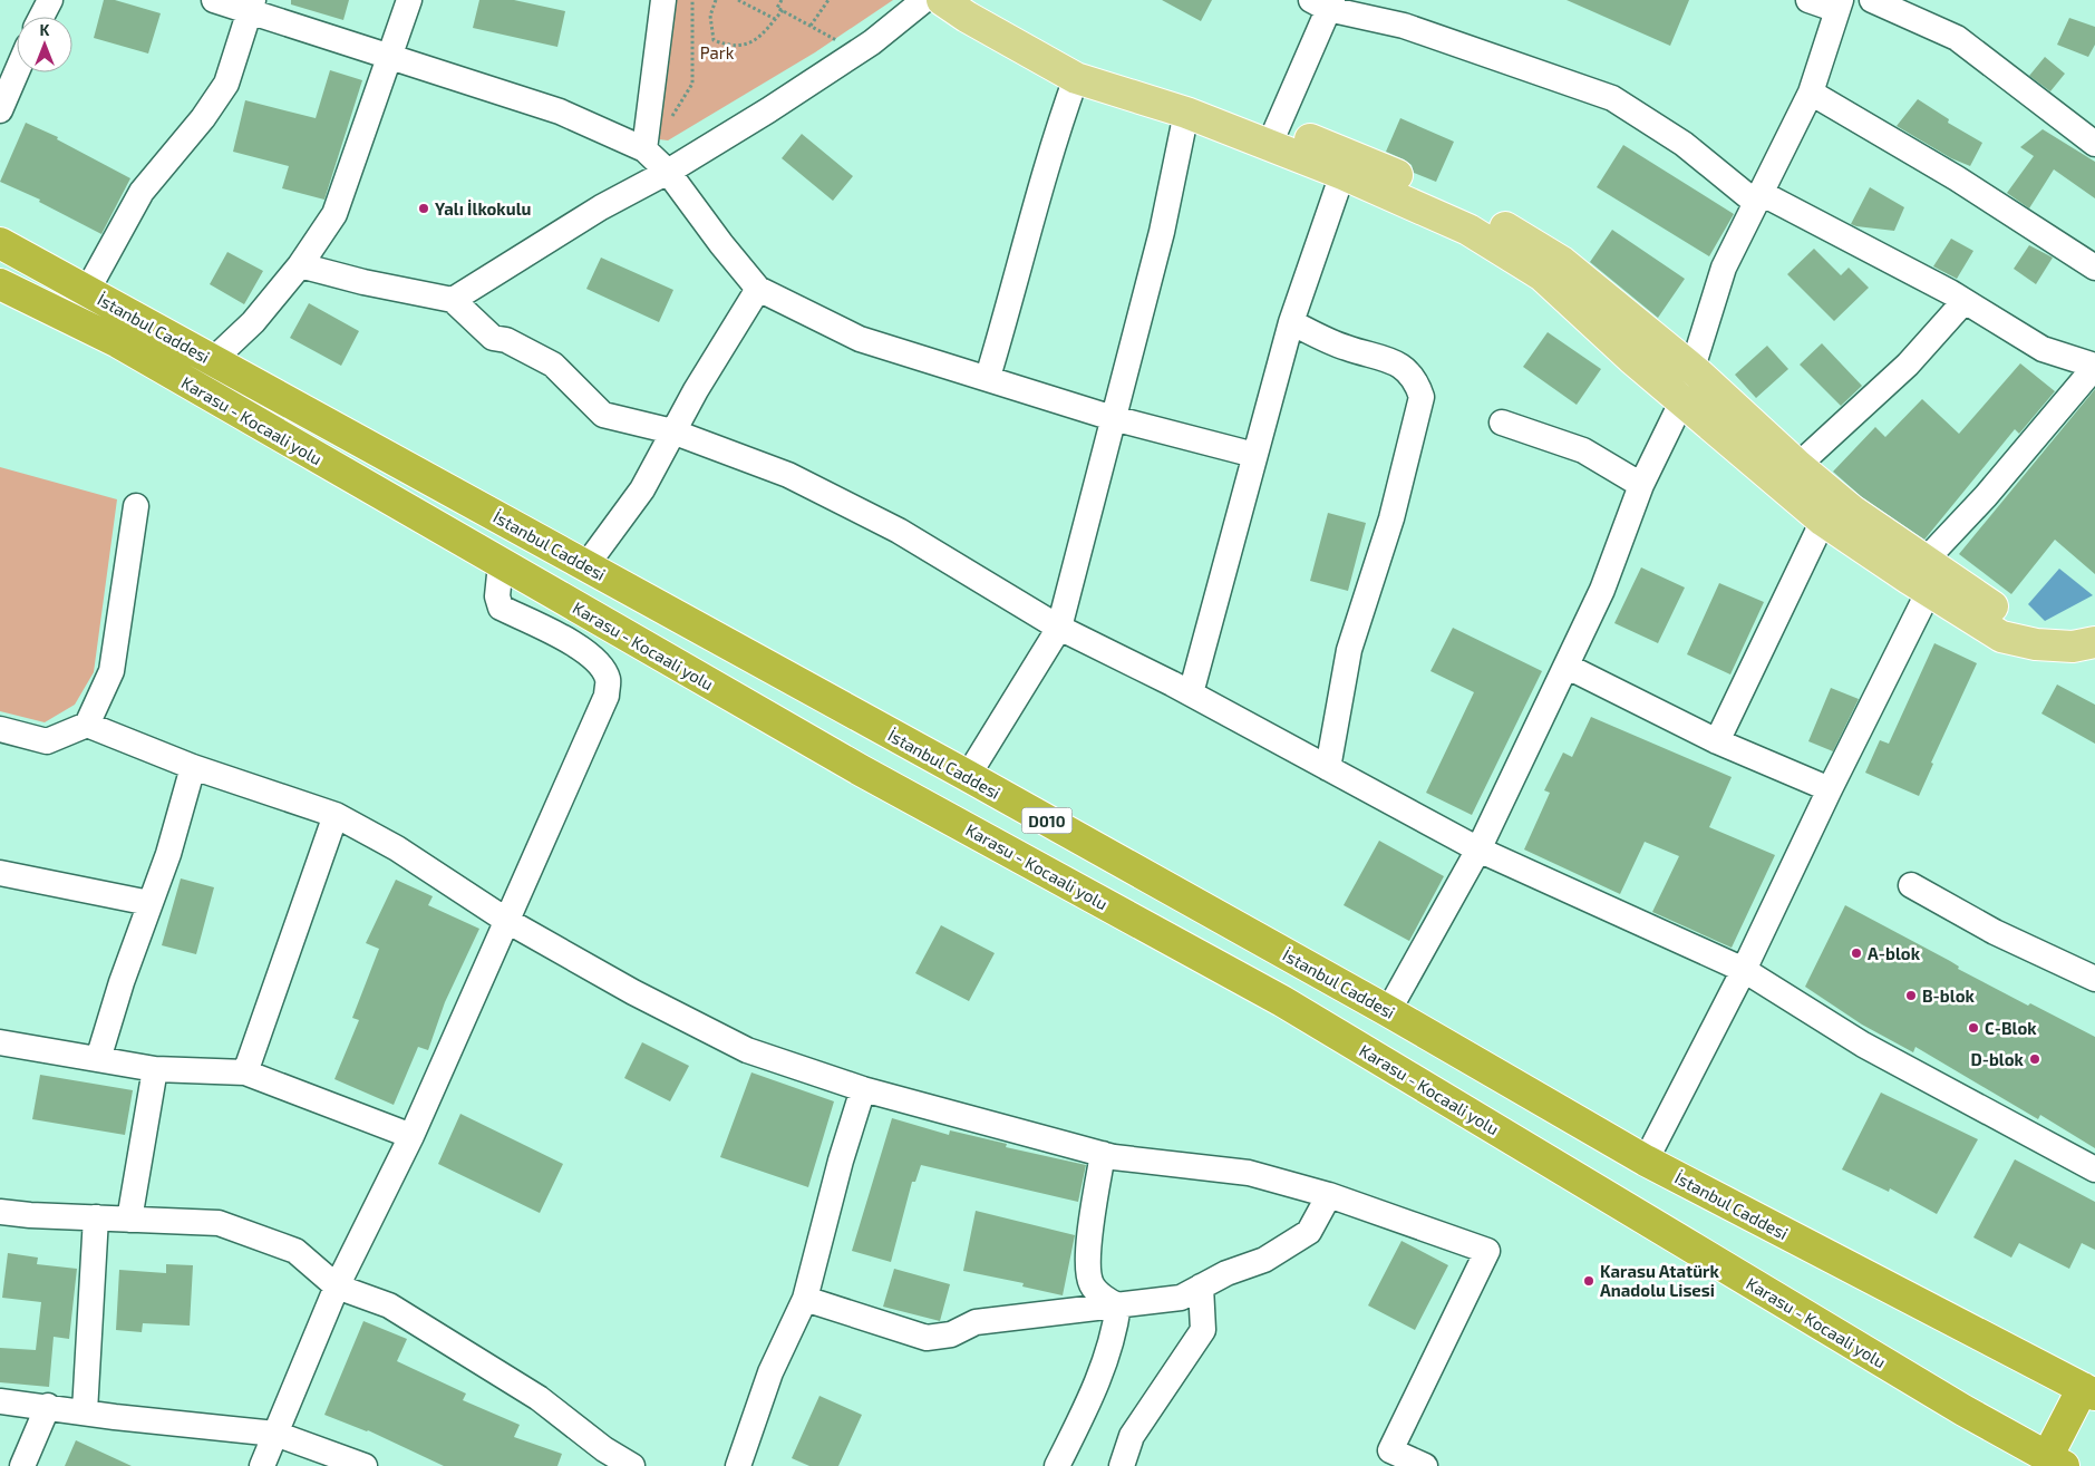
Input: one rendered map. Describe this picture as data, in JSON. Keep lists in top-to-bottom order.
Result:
{
  "streets": {
    "highway": ["İstanbul Caddesi", "Karasu - Kocaali yolu", "D010"]
  },
  "parks": ["Park"],
  "places": [
    "Yalı İlkokulu",
    "A-blok",
    "B-blok",
    "C-Blok",
    "D-blok",
    "Karasu Atatürk Anadolu Lisesi"
  ],
  "north": "top"
}
